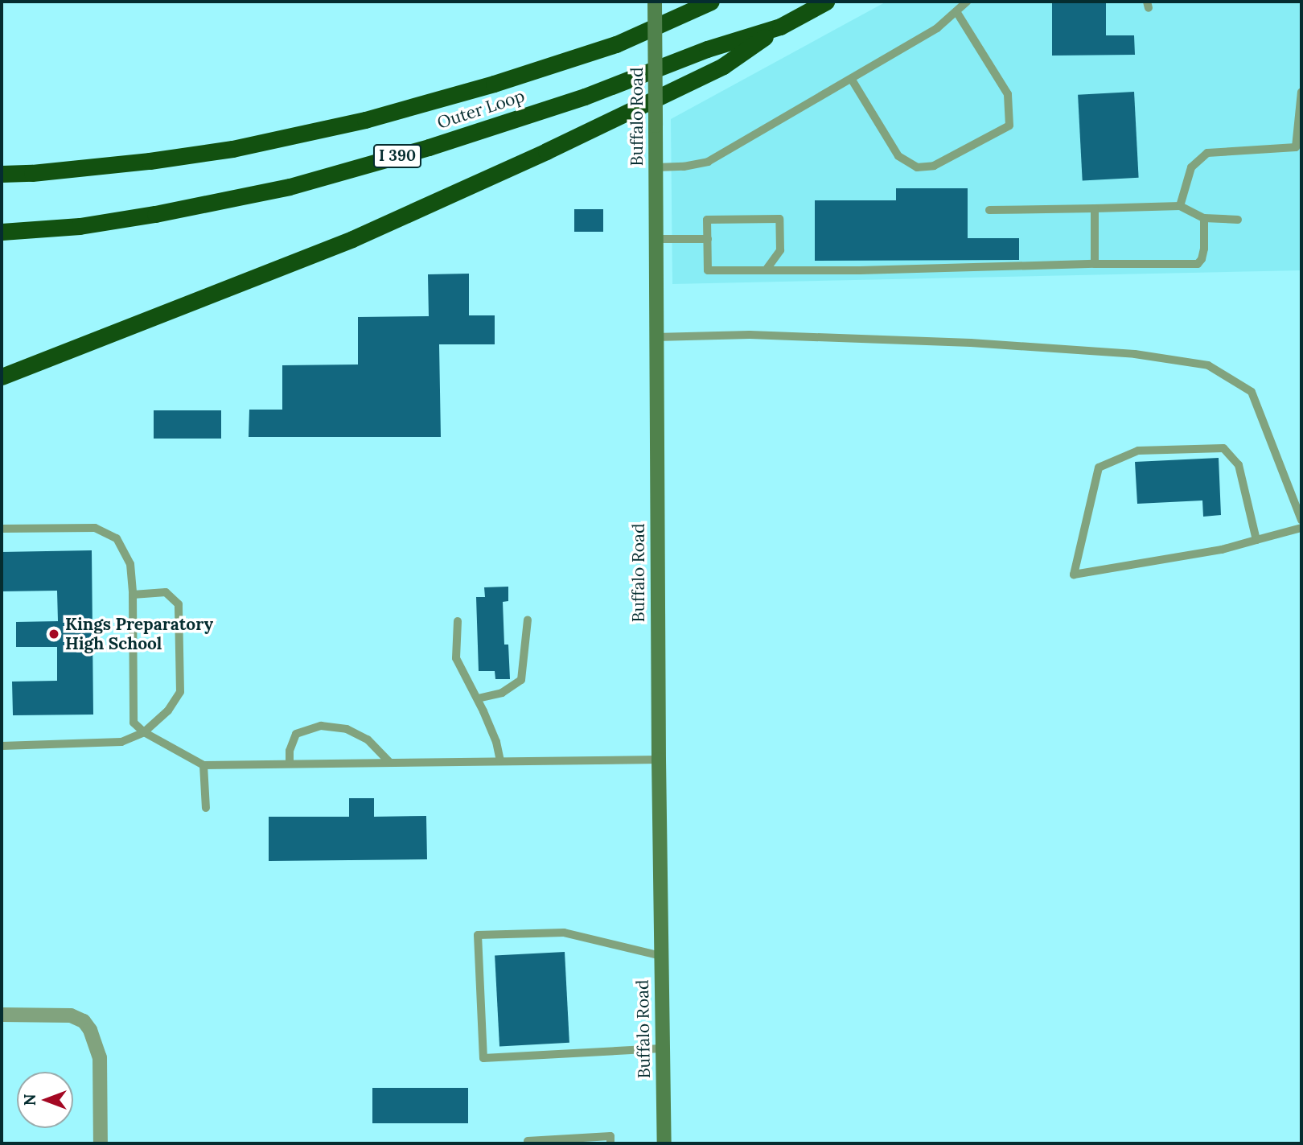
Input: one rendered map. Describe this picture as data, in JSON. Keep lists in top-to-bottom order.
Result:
{
  "streets": {
    "highway": ["Outer Loop", "I 390"],
    "main road": ["Buffalo Road"]
  },
  "places": ["Kings Preparatory High School"],
  "north": "left"
}
